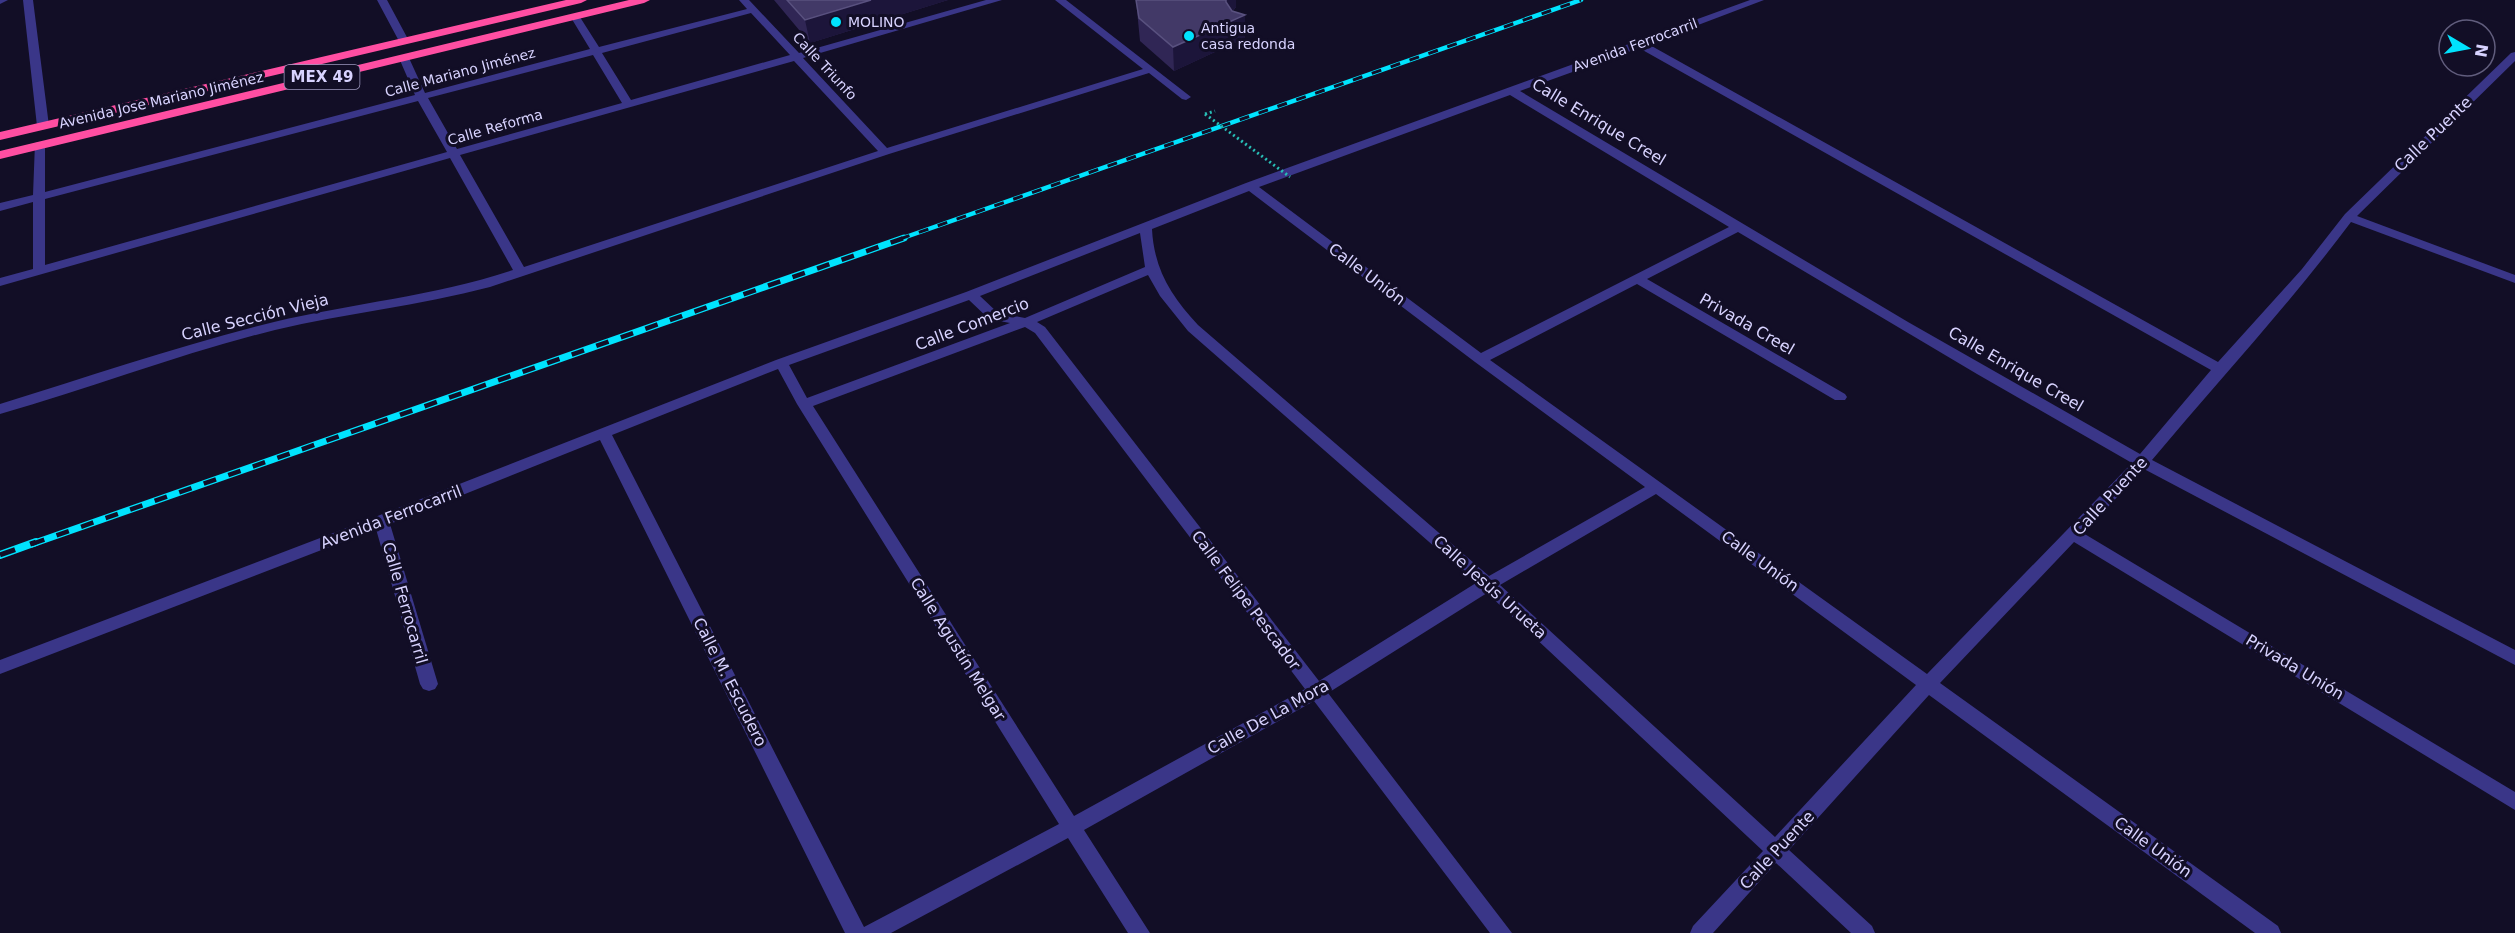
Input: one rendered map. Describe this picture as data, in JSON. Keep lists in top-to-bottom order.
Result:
{
  "streets": {
    "highway": ["MEX 49", "Avenida Jose Mariano Jiménez"],
    "street": [
      "Avenida Ferrocarril",
      "Calle Triunfo",
      "Calle Mariano Jiménez",
      "Calle Enrique Creel",
      "Calle Reforma",
      "Calle Puente",
      "Calle Unión",
      "Calle Sección Vieja",
      "Calle Comercio",
      "Privada Creel",
      "Calle Jesús Urueta",
      "Calle Felipe Pescador",
      "Calle Ferrocarril",
      "Calle Agustín Melgar",
      "Privada Unión",
      "Calle M. Escudero",
      "Calle De La Mora"
    ]
  },
  "crossings": [
    ["Avenida Ferrocarril", "Calle Enrique Creel"],
    ["Avenida Ferrocarril", "Calle Unión"],
    ["Avenida Ferrocarril", "Calle Jesús Urueta"],
    ["Avenida Ferrocarril", "Calle Felipe Pescador"],
    ["Avenida Ferrocarril", "Calle Ferrocarril"],
    ["Avenida Ferrocarril", "Calle Agustín Melgar"],
    ["Avenida Ferrocarril", "Calle M. Escudero"],
    ["Calle Triunfo", "Calle Mariano Jiménez"],
    ["Calle Triunfo", "Calle Reforma"],
    ["Calle Triunfo", "Calle Sección Vieja"],
    ["Calle Enrique Creel", "Calle Puente"],
    ["Calle Puente", "Calle Unión"],
    ["Calle Puente", "Calle Jesús Urueta"],
    ["Calle Puente", "Privada Unión"],
    ["Calle Unión", "Calle De La Mora"],
    ["Calle Comercio", "Calle Jesús Urueta"],
    ["Calle Comercio", "Calle Felipe Pescador"],
    ["Calle Comercio", "Calle Agustín Melgar"],
    ["Calle Jesús Urueta", "Calle De La Mora"],
    ["Calle Felipe Pescador", "Calle De La Mora"],
    ["Calle Agustín Melgar", "Calle De La Mora"]
  ],
  "places": ["MOLINO", "Antigua casa redonda"],
  "north": "right"
}
